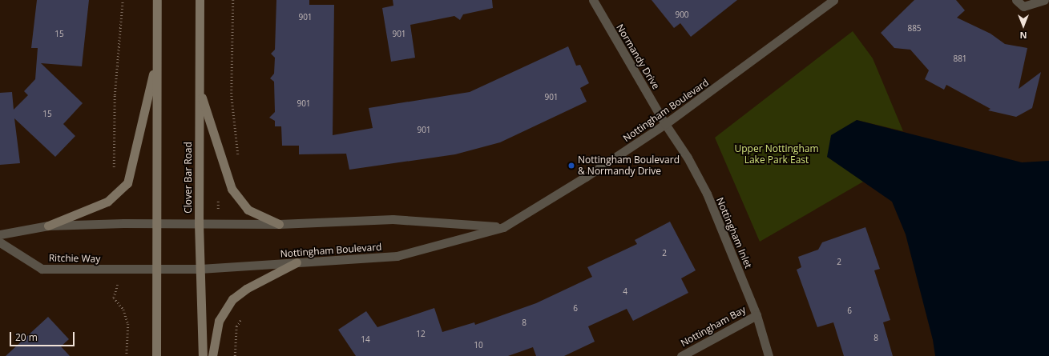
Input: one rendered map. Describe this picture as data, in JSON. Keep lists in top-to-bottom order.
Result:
{
  "streets": {
    "main road": ["Clover Bar Road"],
    "street": [
      "Normandy Drive",
      "Nottingham Boulevard",
      "Nottingham Inlet",
      "Ritchie Way",
      "Nottingham Bay"
    ]
  },
  "crossings": [
    ["Normandy Drive", "Nottingham Boulevard"],
    ["Normandy Drive", "Nottingham Inlet"],
    ["Nottingham Boulevard", "Clover Bar Road"],
    ["Nottingham Boulevard", "Nottingham Inlet"],
    ["Nottingham Boulevard", "Ritchie Way"],
    ["Nottingham Inlet", "Nottingham Bay"]
  ],
  "parks": ["Upper Nottingham Lake Park East"],
  "places": ["Nottingham Boulevard & Normandy Drive"],
  "house_numbers": [
    "900",
    "901",
    "885",
    "15",
    "901",
    "881",
    "901",
    "901",
    "15",
    "901",
    "2",
    "2",
    "4",
    "6",
    "6",
    "8",
    "12",
    "8",
    "14",
    "10"
  ],
  "scale_bar": "20 m",
  "north": "bottom"
}
